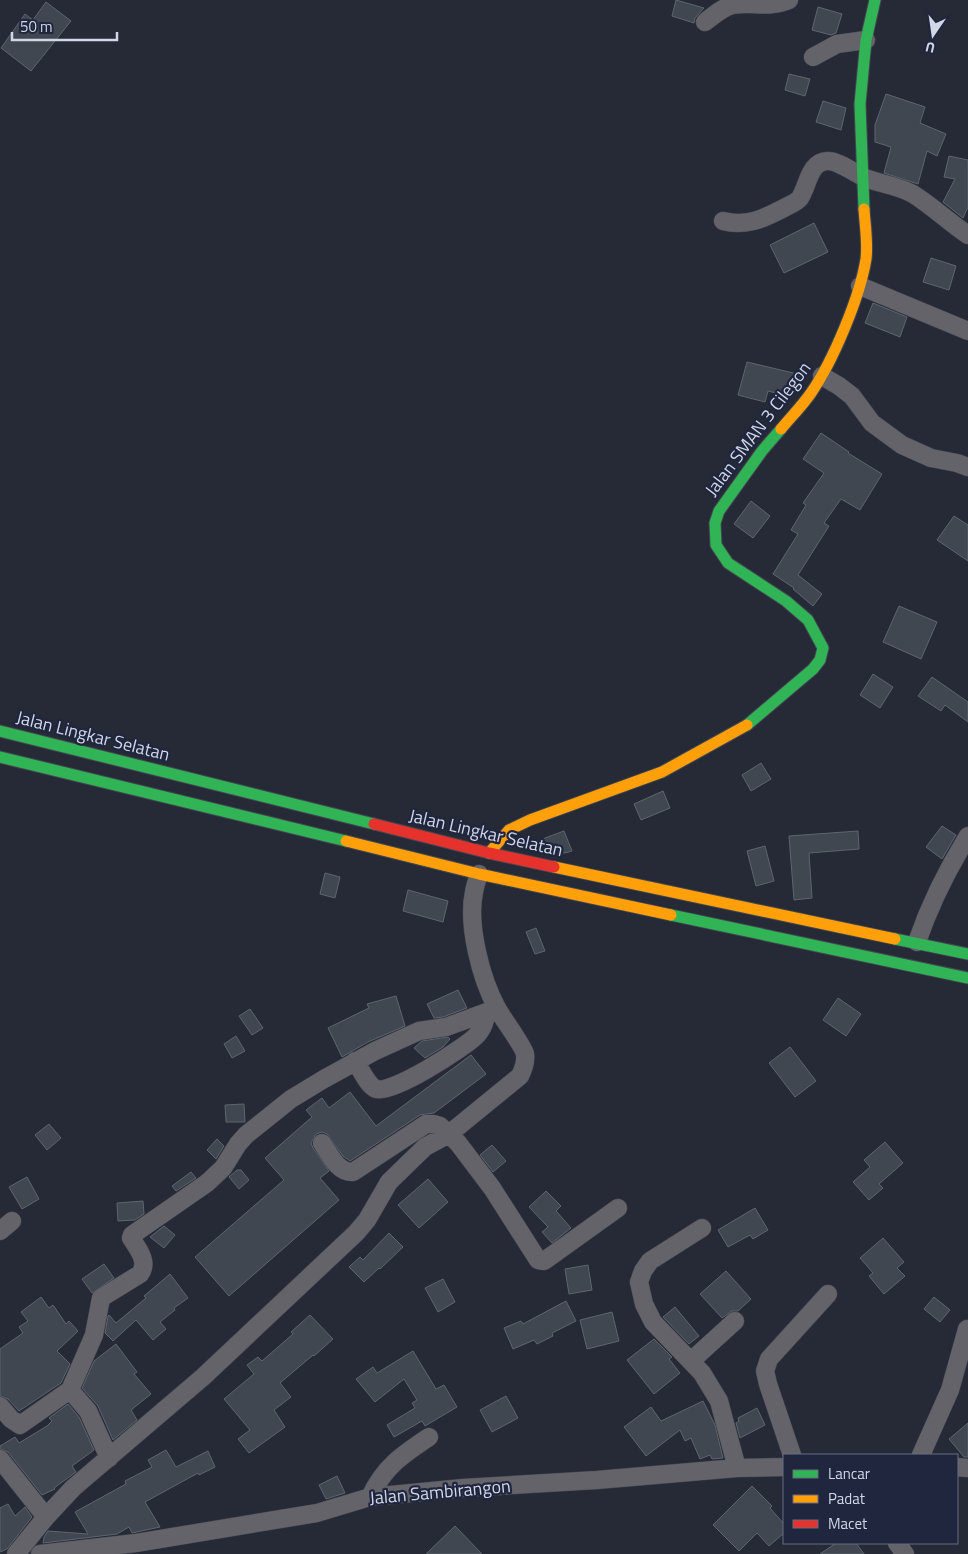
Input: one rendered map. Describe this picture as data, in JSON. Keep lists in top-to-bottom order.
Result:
{
  "streets": {
    "main road": ["Jalan SMAN 3 Cilegon", "Jalan Lingkar Selatan"],
    "street": ["Jalan Sambirangon"]
  },
  "crossings": [
    ["Jalan SMAN 3 Cilegon", "Jalan Lingkar Selatan"]
  ],
  "legend": ["Lancar", "Padat", "Macet"],
  "scale_bar": "50 m",
  "north": "bottom"
}
